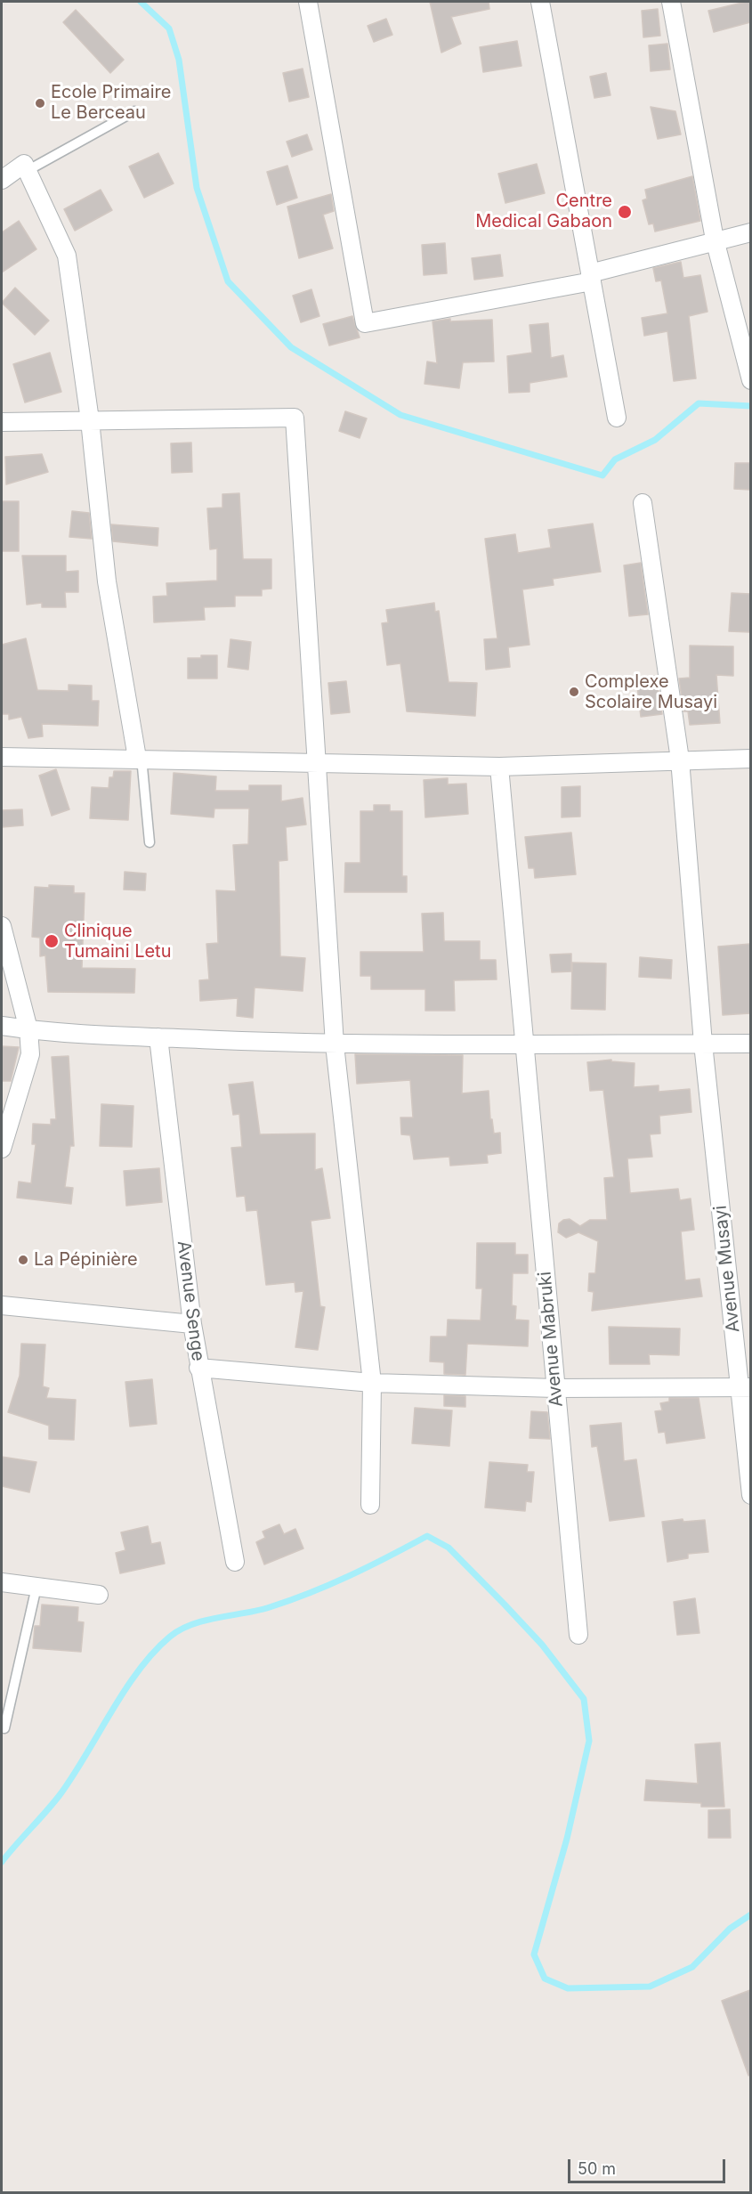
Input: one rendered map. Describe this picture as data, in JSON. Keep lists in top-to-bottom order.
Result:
{
  "streets": {
    "street": ["Avenue Musayi", "Avenue Senge", "Avenue Mabruki"]
  },
  "places": [
    "Ecole Primaire Le Berceau",
    "Centre Medical Gabaon",
    "Complexe Scolaire Musayi",
    "Clinique Tumaini Letu",
    "La Pépinière"
  ],
  "scale_bar": "50 m"
}
